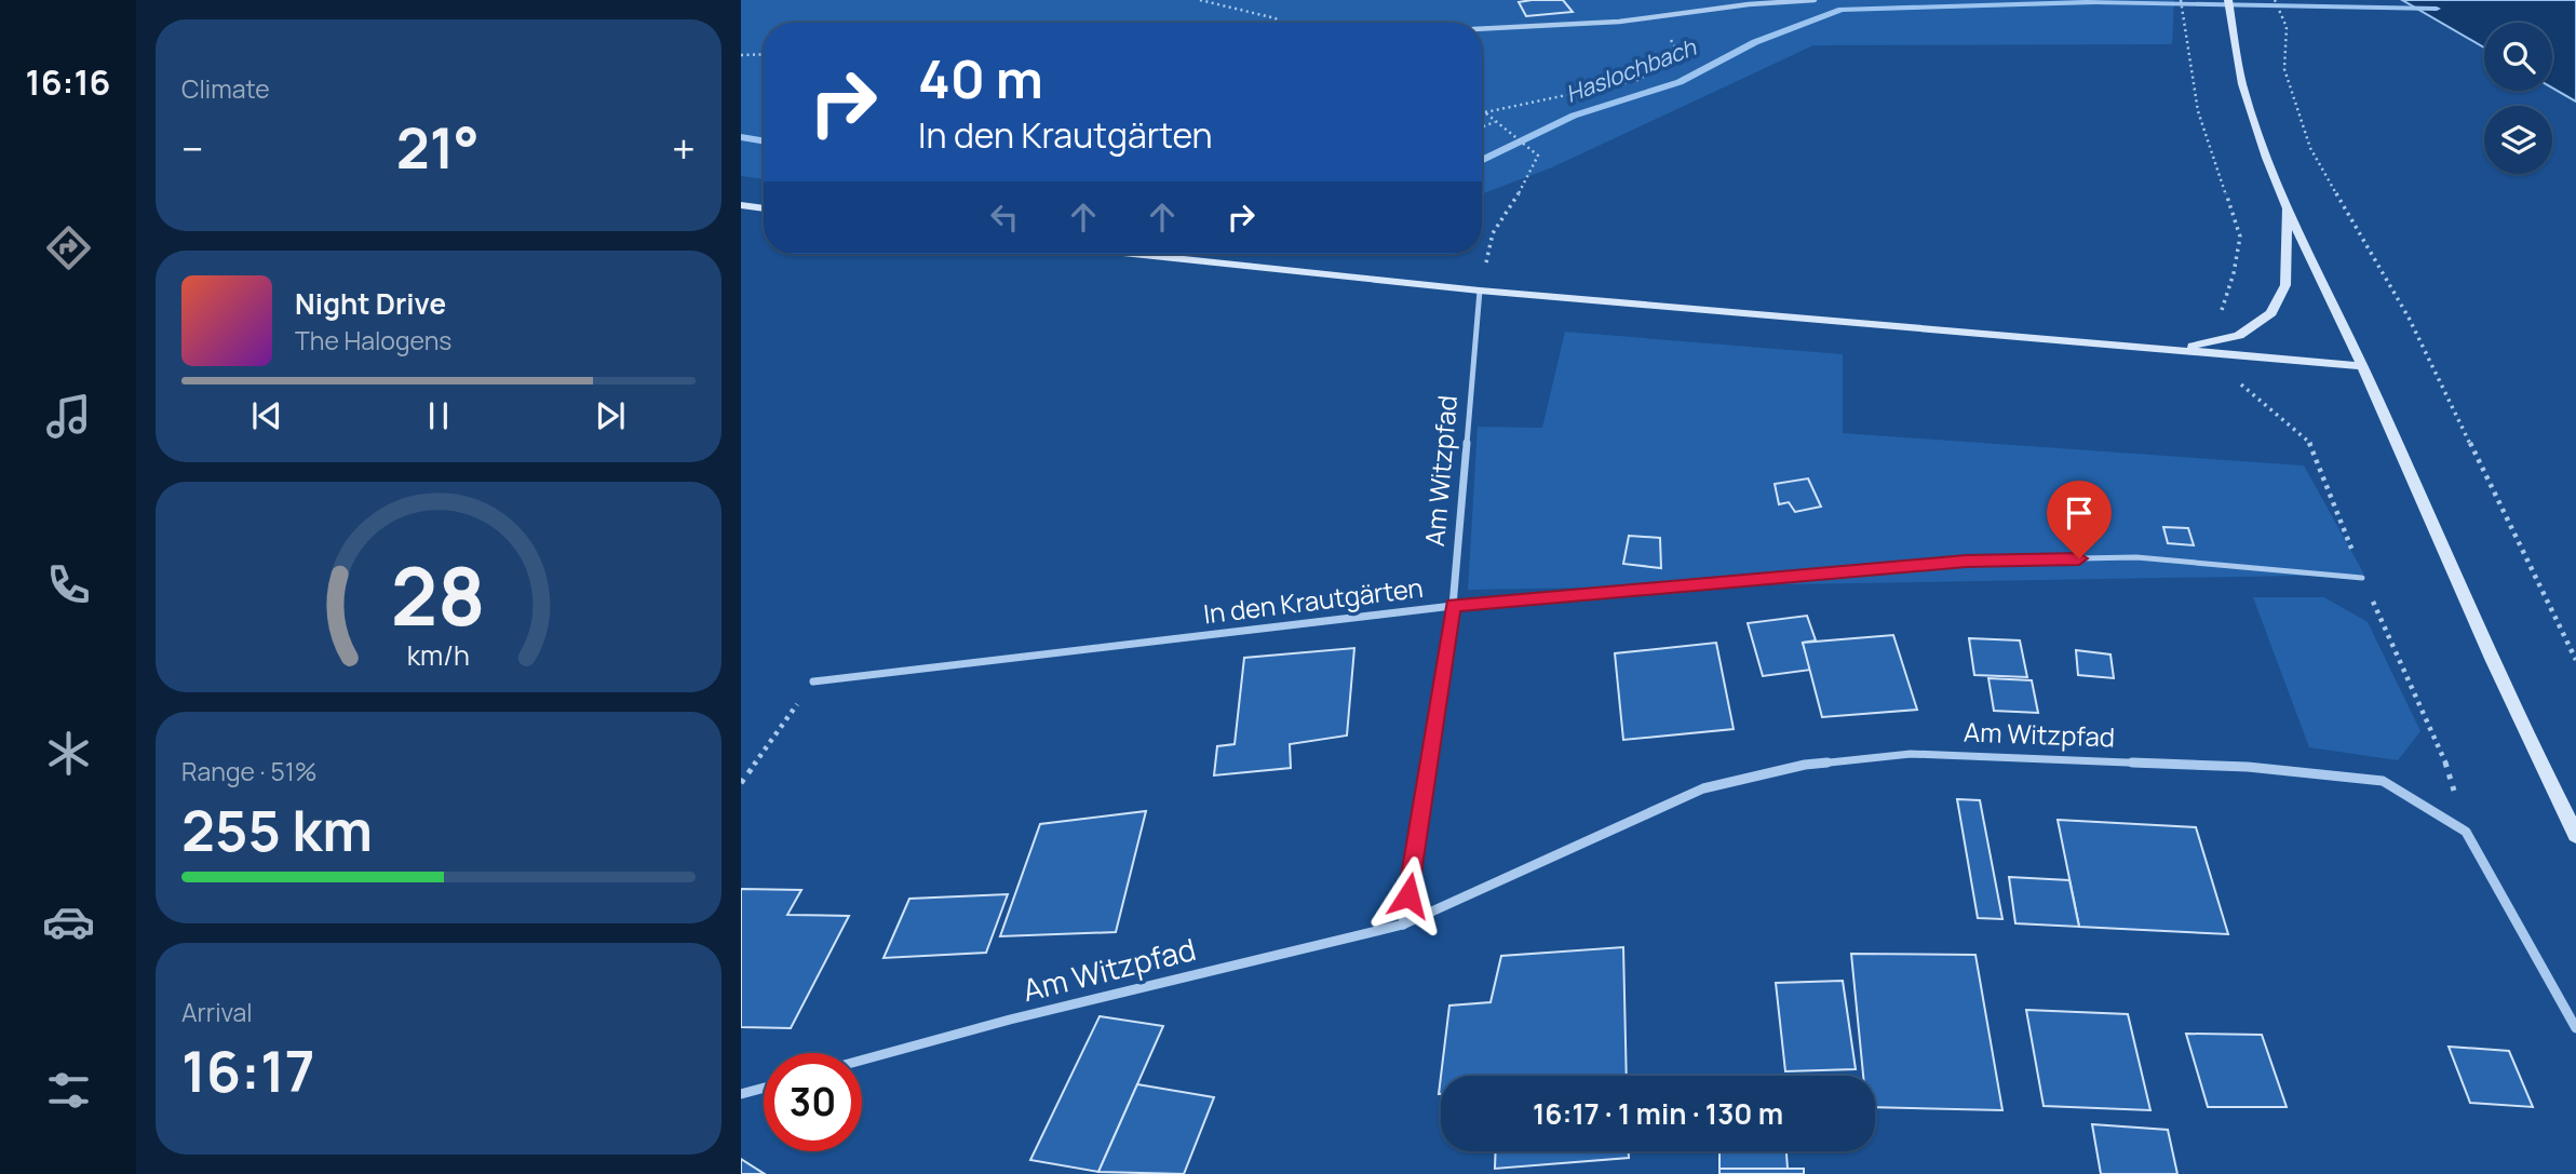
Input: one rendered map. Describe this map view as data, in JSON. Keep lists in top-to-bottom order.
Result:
{
  "streets": {
    "street": ["Am Witzpfad", "In den Krautgärten"]
  },
  "crossings": [
    ["Am Witzpfad", "In den Krautgärten"]
  ],
  "water": ["Haslochbach"],
  "page": {
    "tabs": "16:16",
    "tile": [
      "Climate",
      ["Range · 51%", "255 km"],
      ["Arrival", "16:17"]
    ],
    "turn": ["40 m", "In den Krautgärten"],
    "heat": ["−", "21°", "+"],
    "song": ["Night Drive", "The Halogens"],
    "limit": "30",
    "trip": "16:17 · 1 min · 130 m",
    "gauge": ["28", "km/h"]
  }
}
